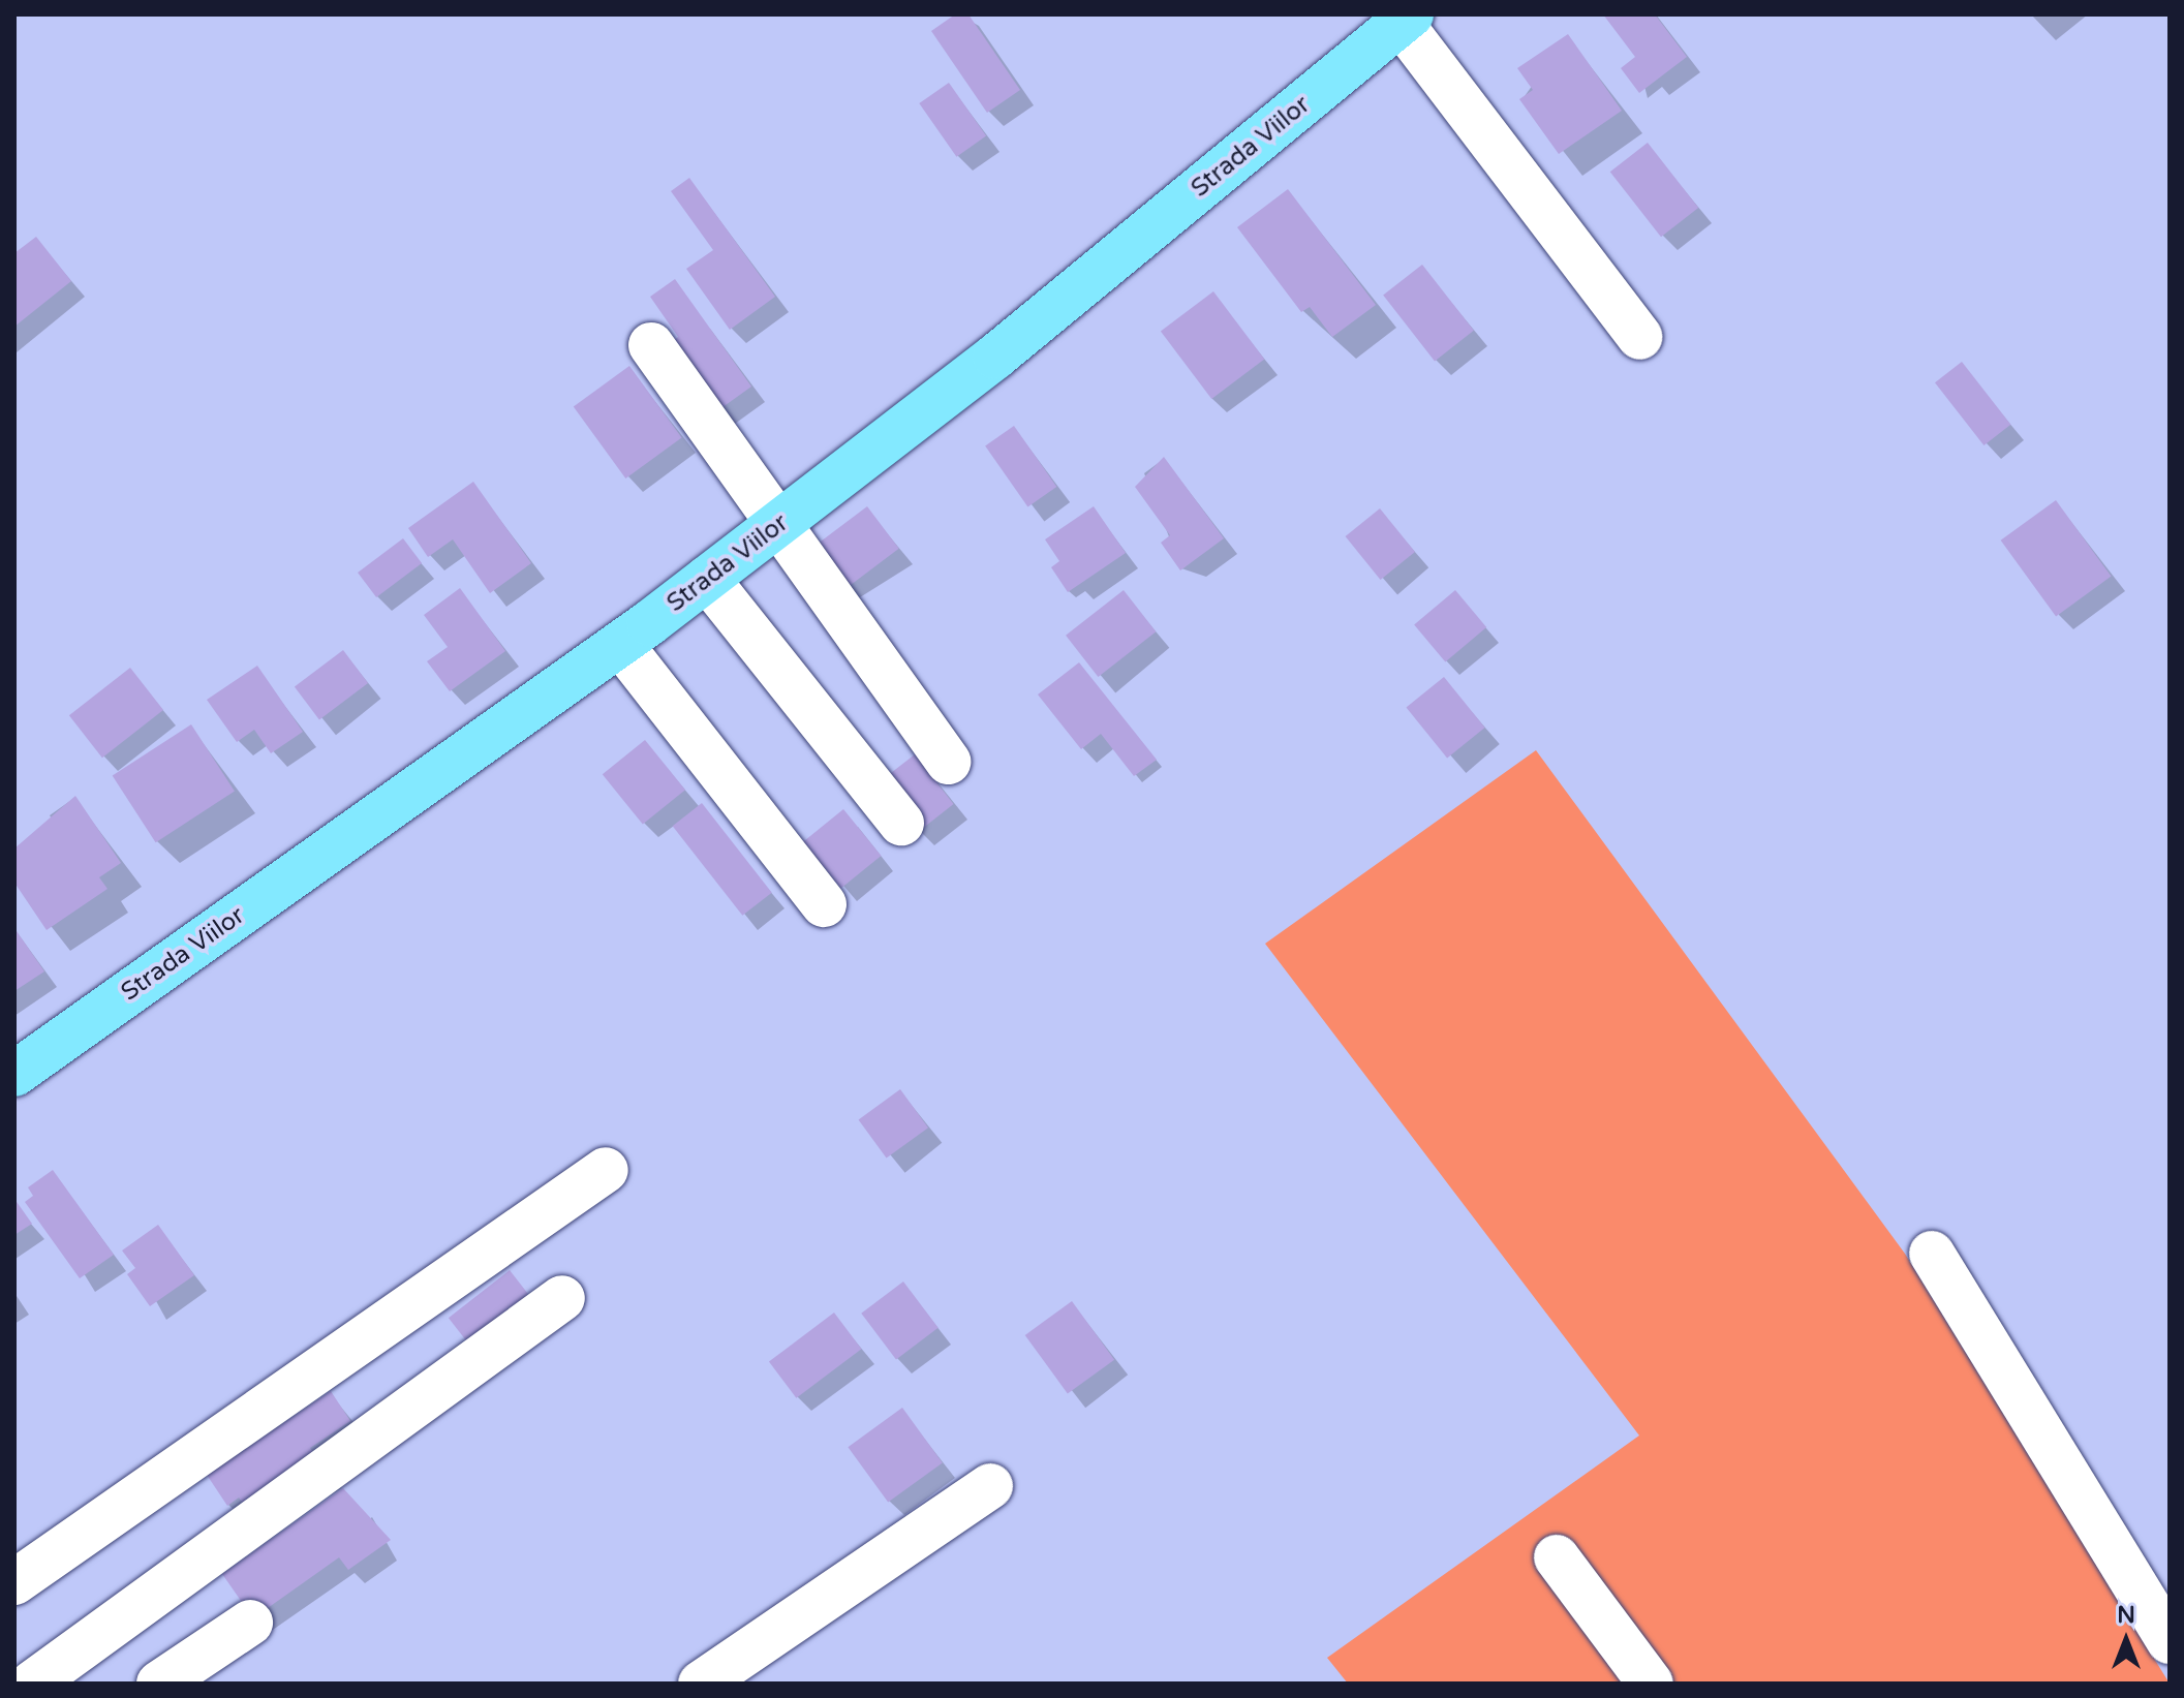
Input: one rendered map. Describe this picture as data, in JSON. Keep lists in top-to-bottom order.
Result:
{
  "streets": {
    "main road": ["Strada Viilor"]
  },
  "north": "top"
}
